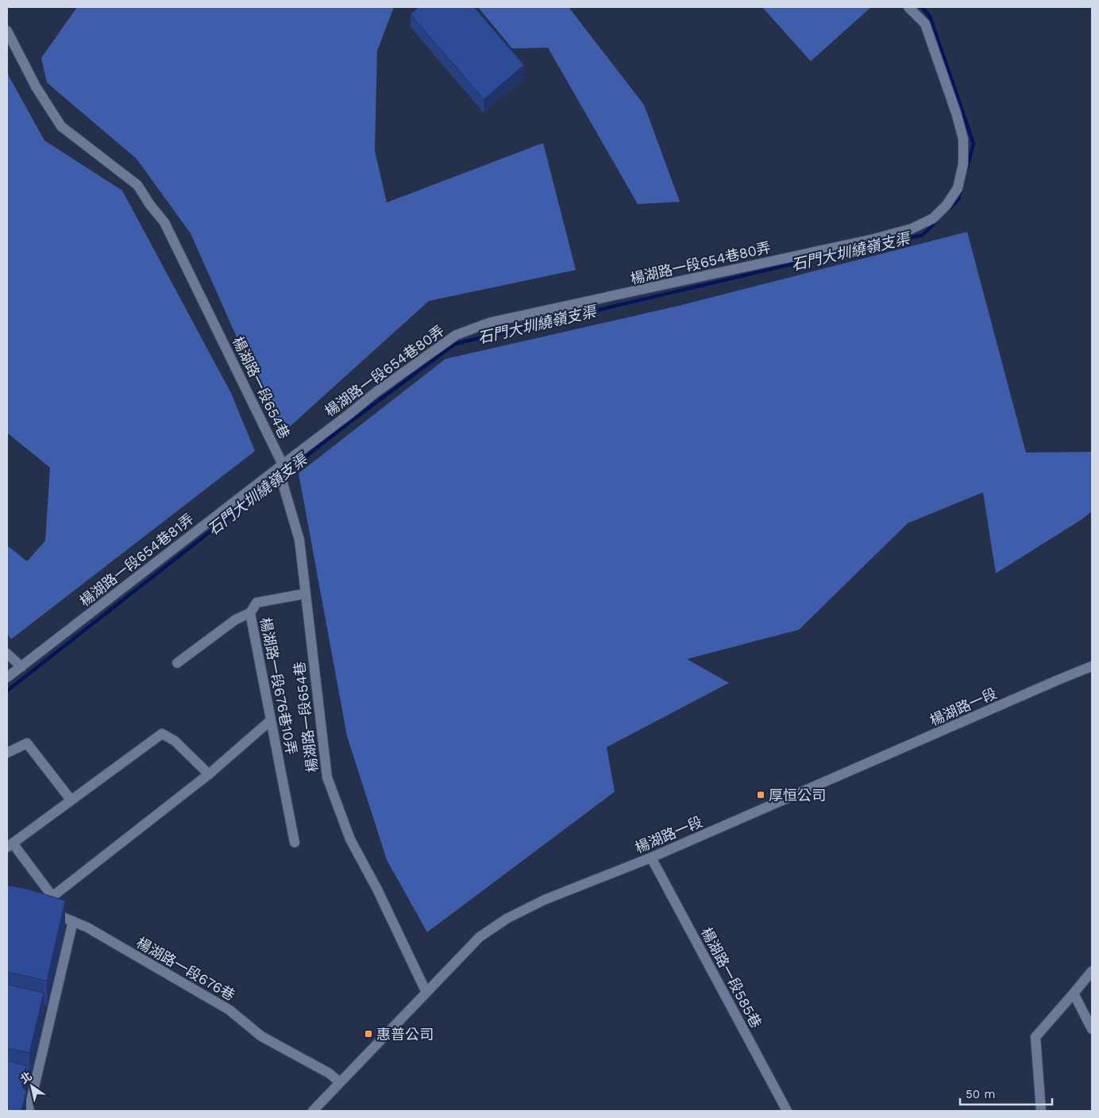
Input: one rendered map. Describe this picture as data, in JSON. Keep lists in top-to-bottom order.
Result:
{
  "streets": {
    "street": [
      "楊湖路一段654巷80弄",
      "楊湖路一段654巷",
      "楊湖路一段654巷81弄",
      "楊湖路一段676巷10弄",
      "楊湖路一段",
      "楊湖路一段676巷",
      "楊湖路一段585巷"
    ]
  },
  "crossings": [
    ["楊湖路一段654巷80弄", "楊湖路一段654巷"],
    ["楊湖路一段654巷80弄", "楊湖路一段654巷81弄"],
    ["楊湖路一段654巷", "楊湖路一段654巷81弄"],
    ["楊湖路一段654巷", "楊湖路一段"],
    ["楊湖路一段", "楊湖路一段676巷"],
    ["楊湖路一段", "楊湖路一段585巷"]
  ],
  "water": ["石門大圳繞嶺支渠"],
  "places": {
    "transit": ["厚恒公司", "惠普公司"]
  },
  "scale_bar": "50 m",
  "north": "top left"
}
